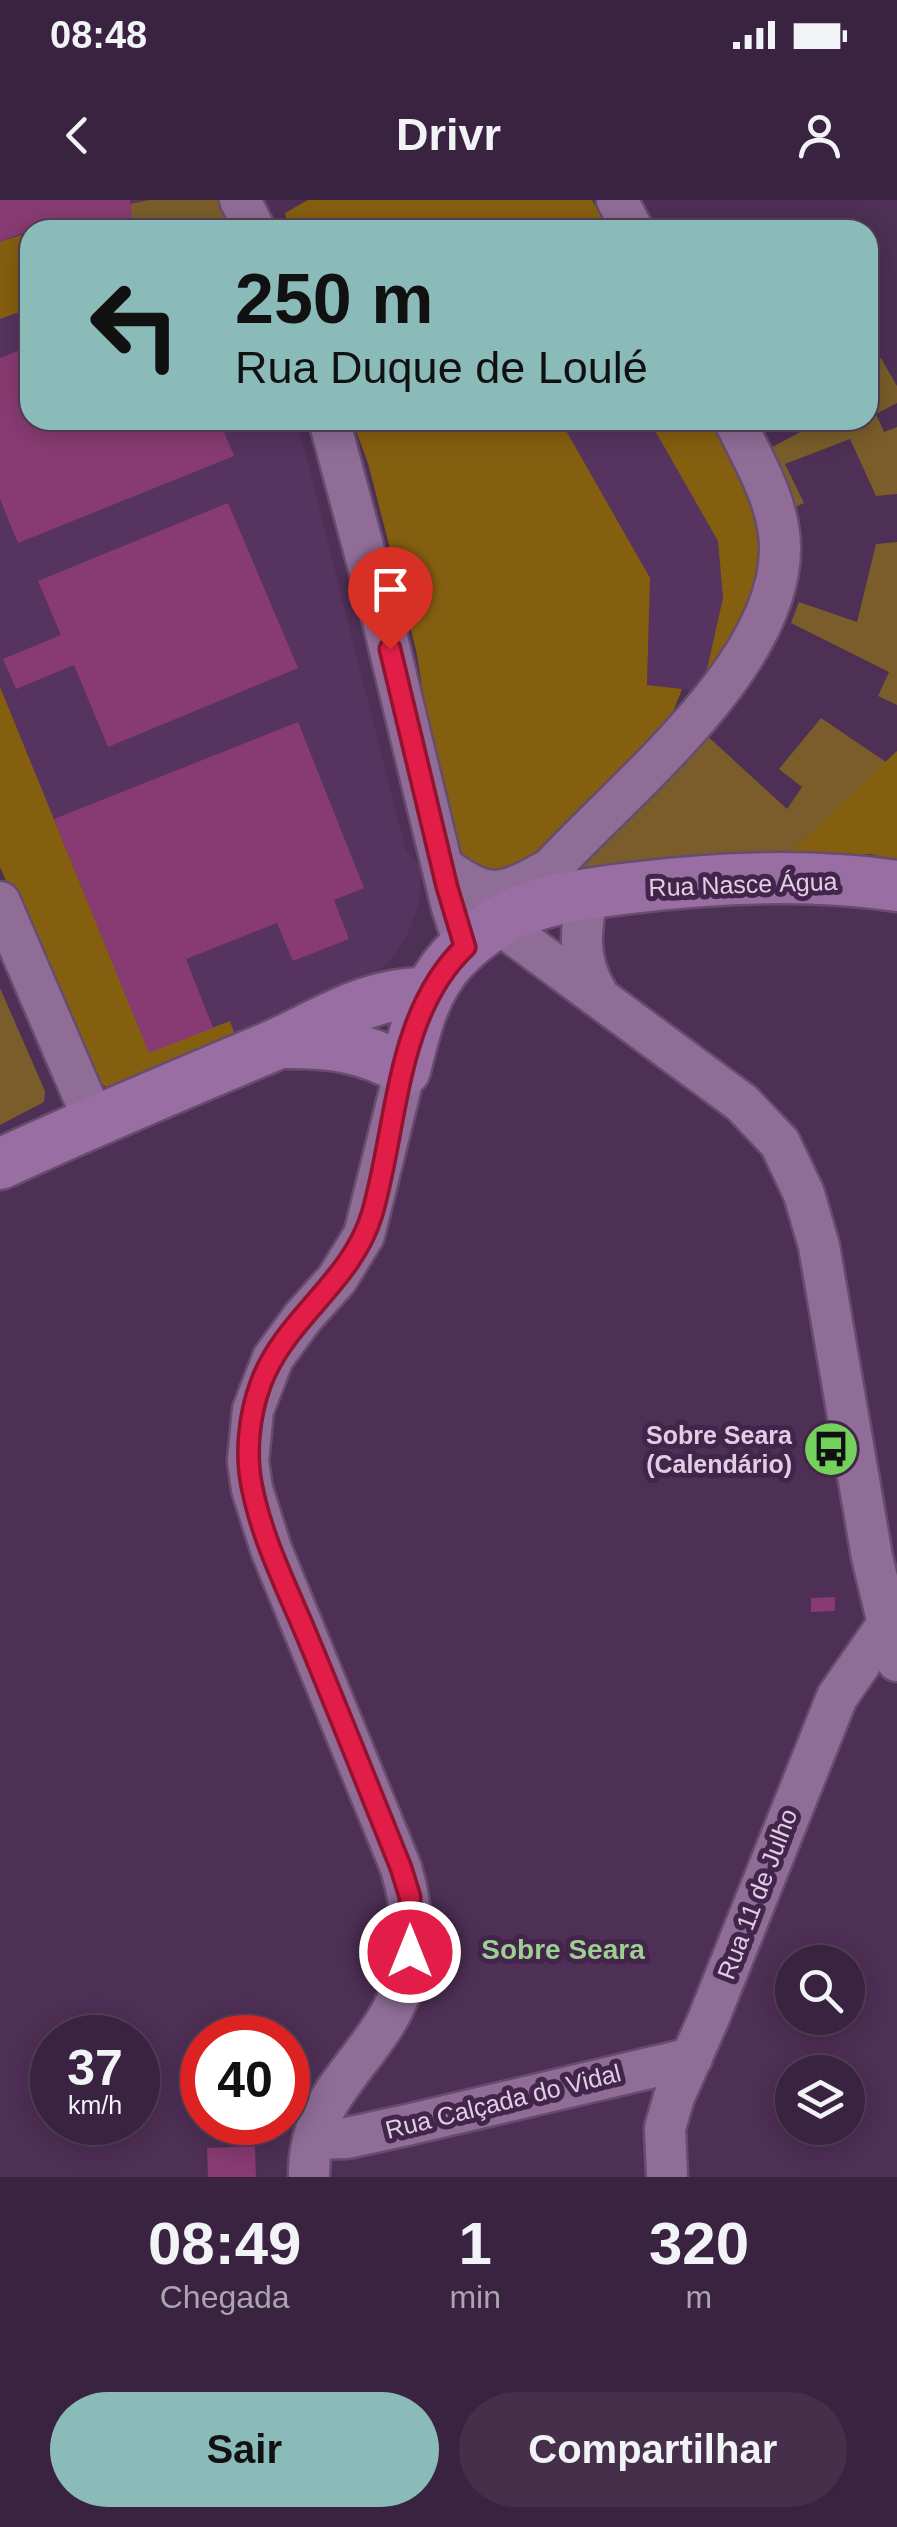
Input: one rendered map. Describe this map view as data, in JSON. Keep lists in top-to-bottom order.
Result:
{
  "streets": {
    "main road": ["Rua Nasce Água"],
    "street": ["Rua 11 de Julho", "Rua Calçada do Vidal"]
  },
  "crossings": [
    ["Rua 11 de Julho", "Rua Calçada do Vidal"]
  ],
  "districts": ["Sobre Seara"],
  "places": {
    "bus stop": ["Sobre Seara (Calendário)"]
  },
  "page": {
    "status": "08:48",
    "header": "Drivr",
    "turn": ["250 m", "Rua Duque de Loulé"],
    "speed": "37 km/h",
    "limit": "40",
    "eta": [
      "08:49",
      "Chegada",
      "1",
      "min",
      "320",
      "m"
    ],
    "buttons": ["Sair", "Compartilhar"]
  }
}
